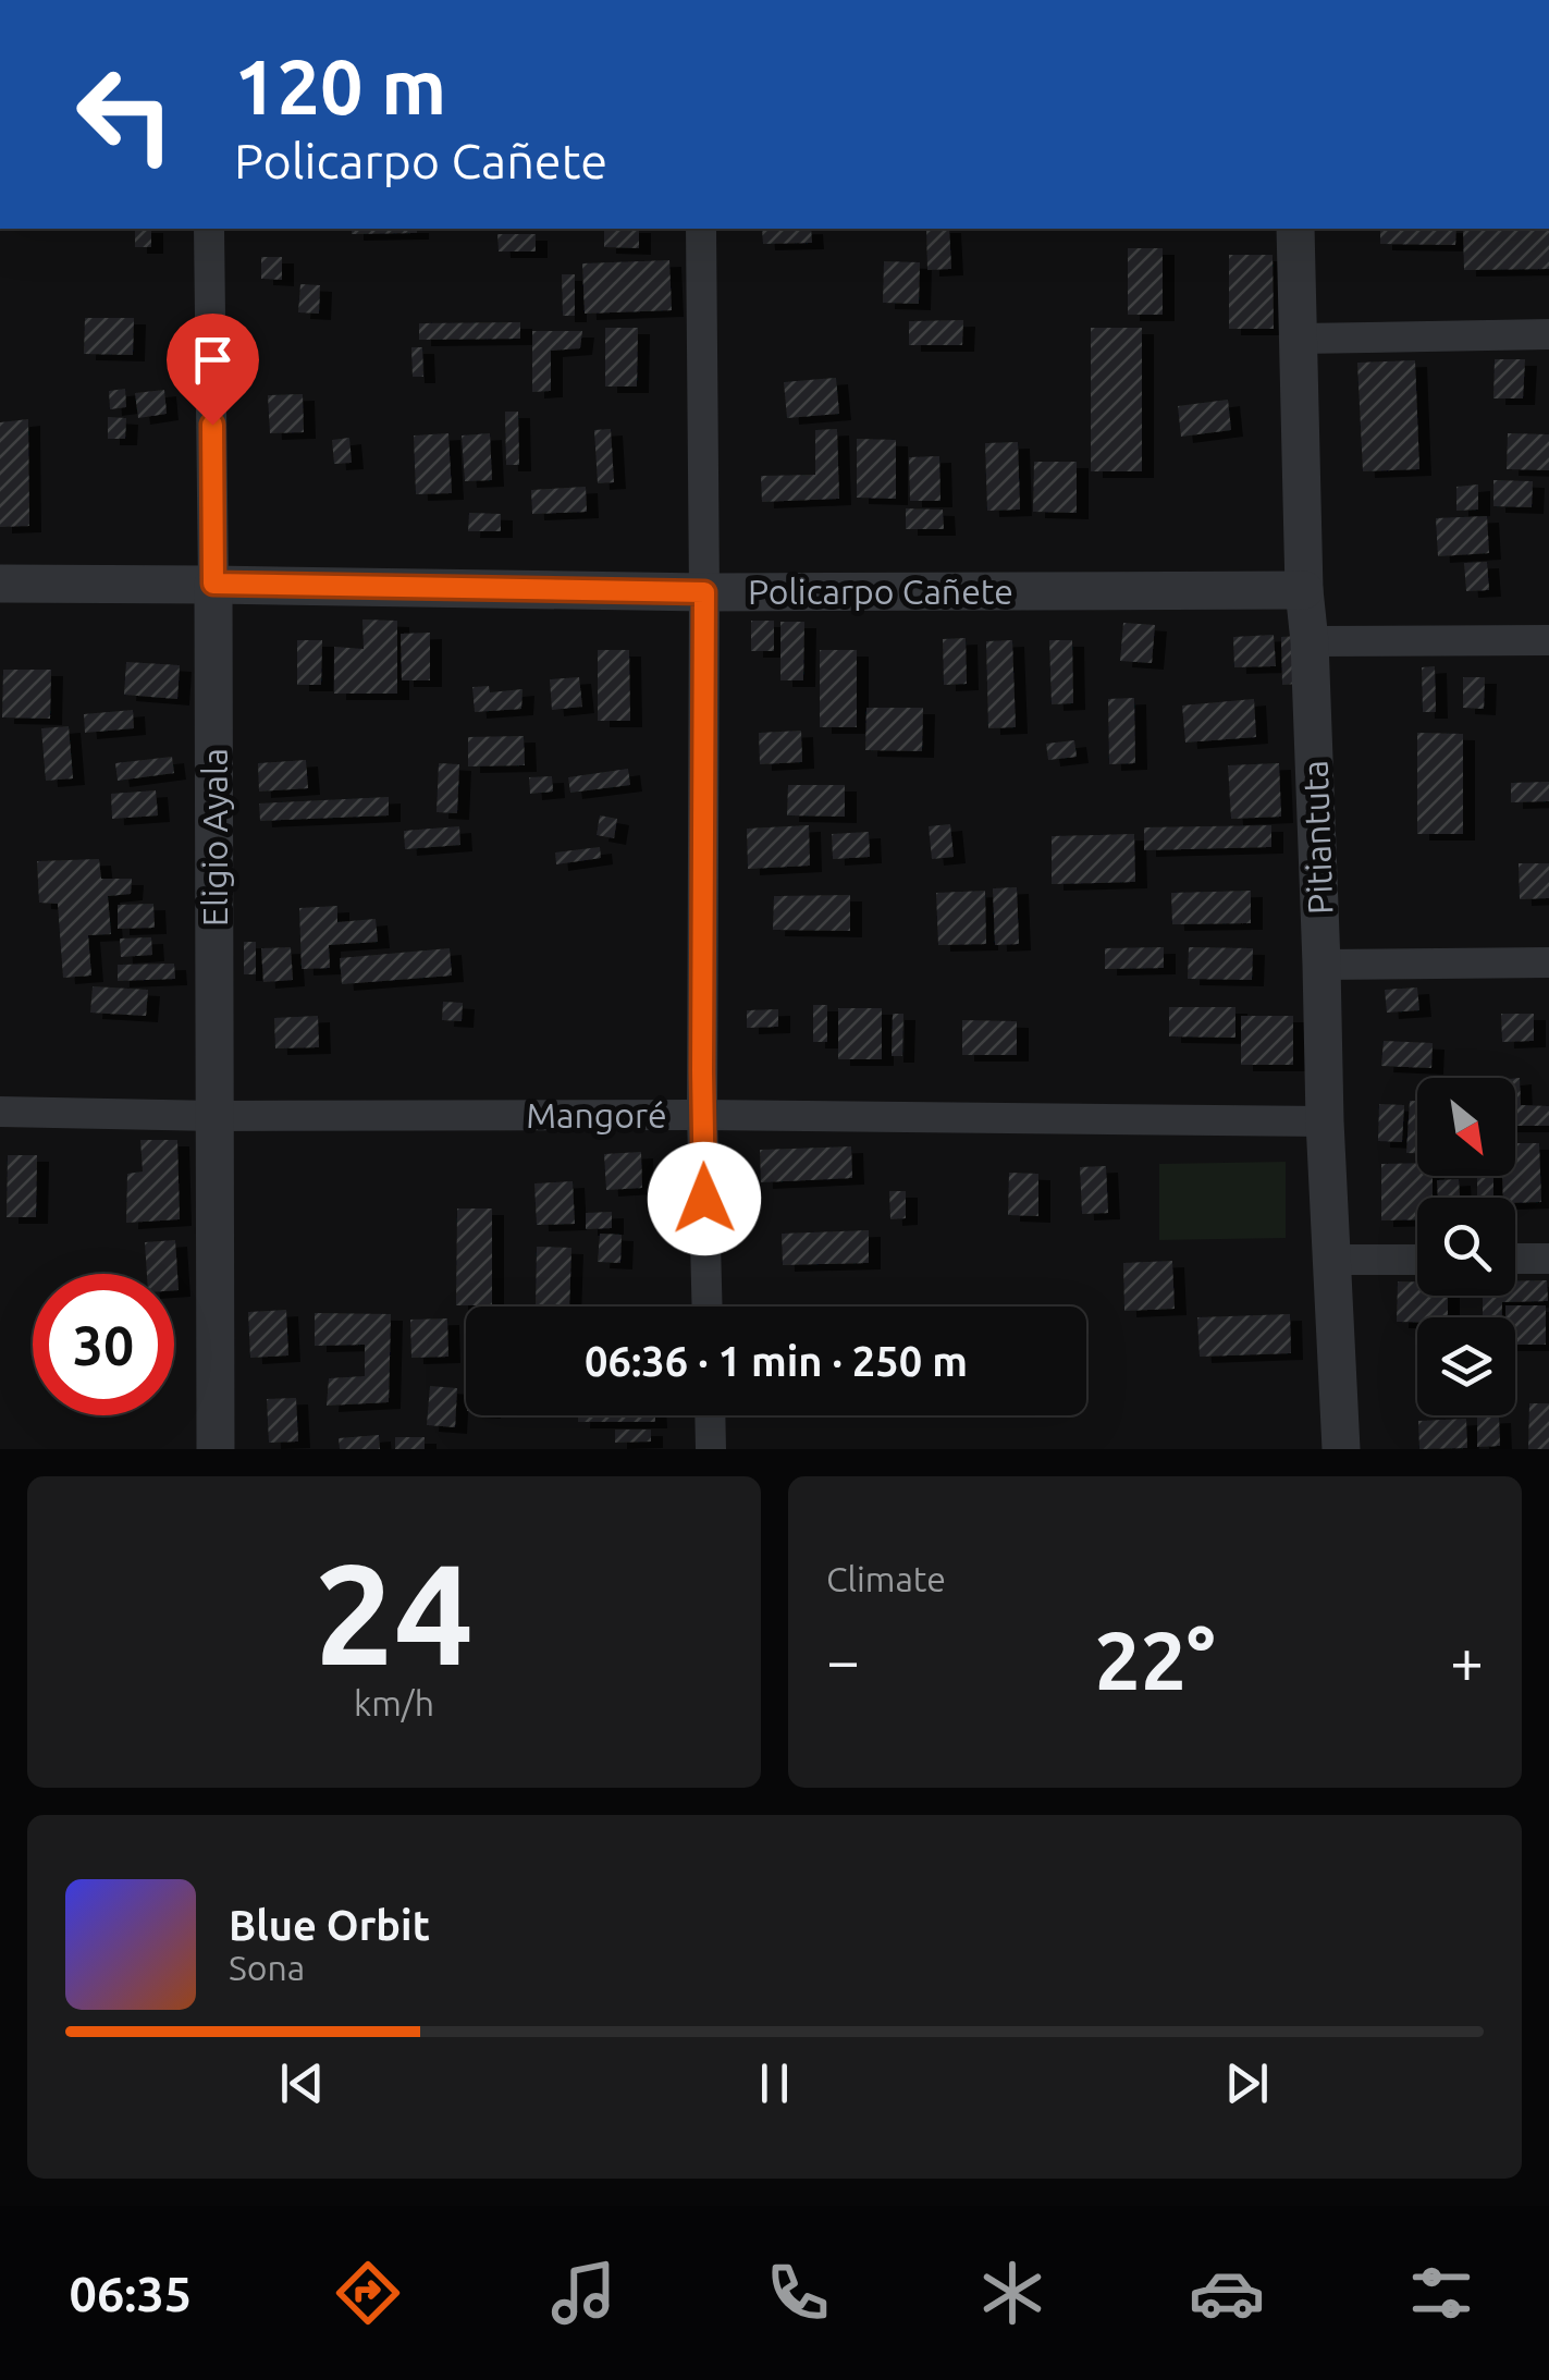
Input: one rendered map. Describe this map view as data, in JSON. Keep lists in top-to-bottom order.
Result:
{
  "streets": {
    "street": [
      "Policarpo Cañete",
      "Eligio Ayala",
      "Pitiantuta",
      "Mangoré"
    ]
  },
  "crossings": [
    ["Policarpo Cañete", "Eligio Ayala"],
    ["Policarpo Cañete", "Pitiantuta"],
    ["Eligio Ayala", "Mangoré"],
    ["Pitiantuta", "Mangoré"]
  ],
  "north": "bottom right",
  "page": {
    "turn": ["120 m", "Policarpo Cañete"],
    "limit": "30",
    "trip": "06:36 · 1 min · 250 m",
    "tile": [
      ["24", "km/h"],
      "Climate"
    ],
    "heat": ["−", "22°", "+"],
    "song": ["Blue Orbit", "Sona"],
    "tabs": "06:35"
  }
}
